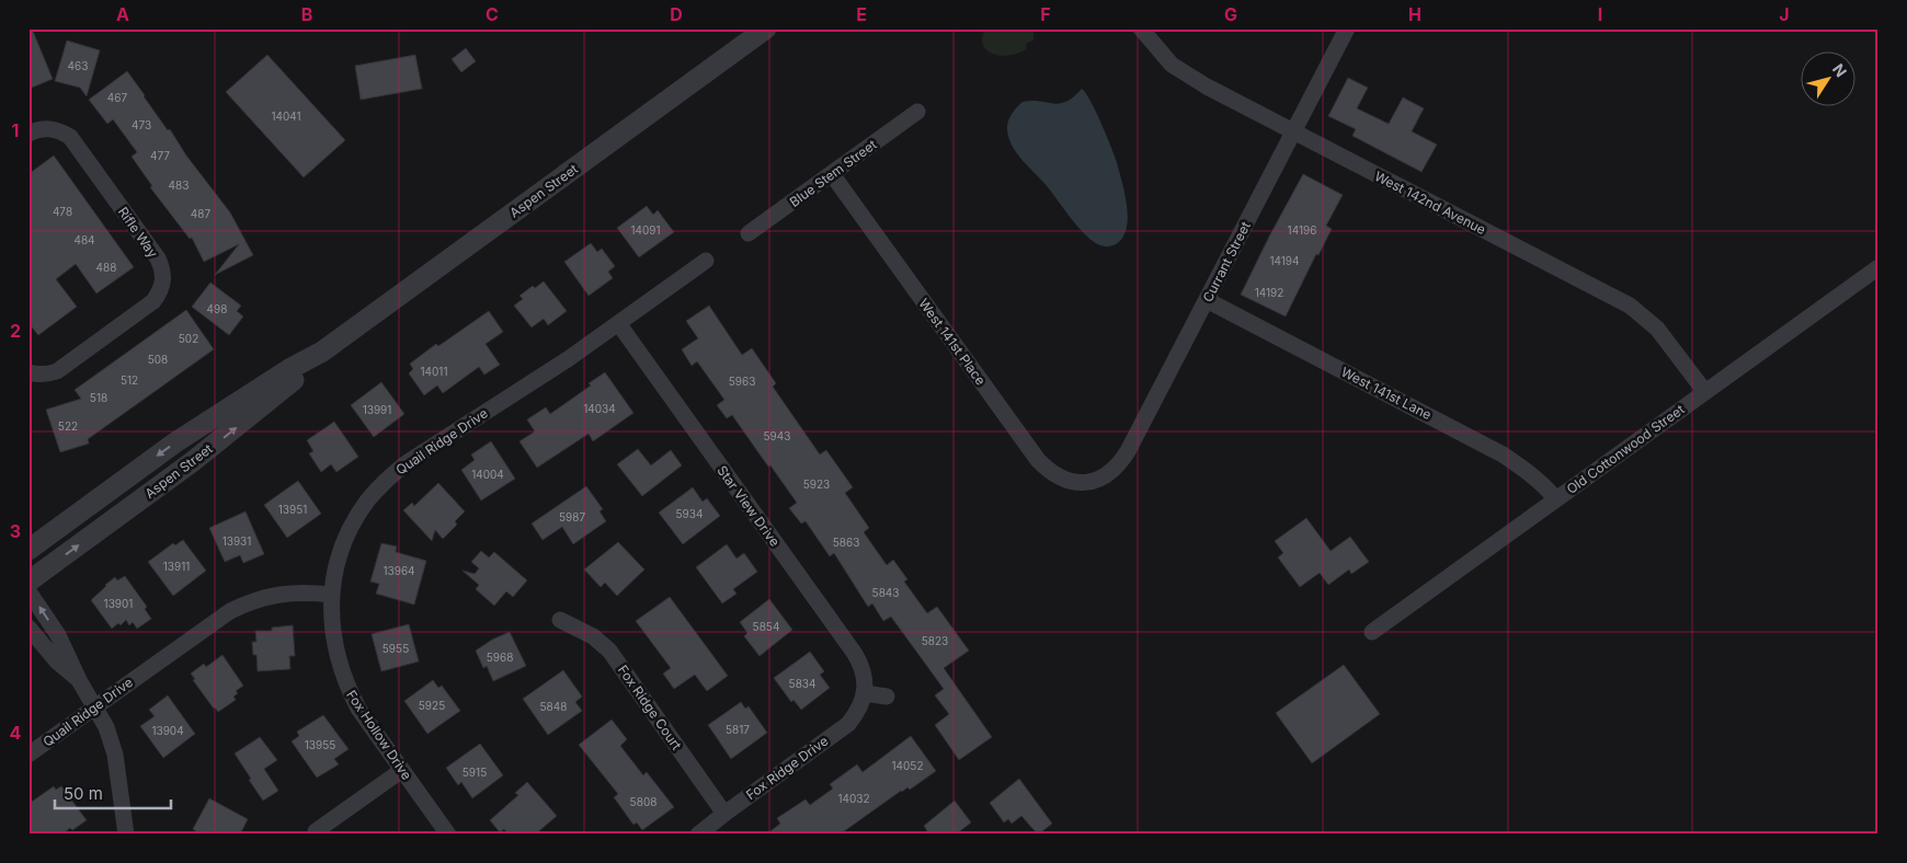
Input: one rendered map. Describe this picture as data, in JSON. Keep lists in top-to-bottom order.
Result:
{
  "streets": {
    "street": [
      "Blue Stem Street",
      "Aspen Street",
      "West 142nd Avenue",
      "Rifle Way",
      "Currant Street",
      "West 141st Place",
      "West 141st Lane",
      "Quail Ridge Drive",
      "Old Cottonwood Street",
      "Star View Drive",
      "Fox Ridge Court",
      "Fox Hollow Drive",
      "Fox Ridge Drive"
    ]
  },
  "crossings": [
    ["Blue Stem Street", "West 141st Place"],
    ["West 142nd Avenue", "Currant Street"],
    ["West 142nd Avenue", "Old Cottonwood Street"],
    ["Currant Street", "West 141st Place"],
    ["Currant Street", "West 141st Lane"],
    ["West 141st Lane", "Old Cottonwood Street"],
    ["Quail Ridge Drive", "Star View Drive"],
    ["Quail Ridge Drive", "Fox Hollow Drive"],
    ["Star View Drive", "Fox Ridge Drive"],
    ["Fox Ridge Court", "Fox Ridge Drive"]
  ],
  "house_numbers": [
    "463",
    "467",
    "14041",
    "473",
    "477",
    "483",
    "478",
    "487",
    "14091",
    "14196",
    "484",
    "14194",
    "488",
    "14192",
    "498",
    "502",
    "508",
    "14011",
    "512",
    "5963",
    "518",
    "14034",
    "13991",
    "522",
    "5943",
    "14004",
    "5923",
    "13951",
    "5934",
    "5987",
    "13931",
    "5863",
    "13911",
    "13964",
    "5843",
    "13901",
    "5854",
    "5823",
    "5955",
    "5968",
    "5834",
    "5925",
    "5848",
    "5817",
    "13904",
    "13955",
    "14052",
    "5915",
    "14032",
    "5808"
  ],
  "scale_bar": "50 m",
  "north": "top right",
  "grid": {
    "columns": [
      "A",
      "B",
      "C",
      "D",
      "E",
      "F",
      "G",
      "H",
      "I",
      "J"
    ],
    "rows": [
      "1",
      "2",
      "3",
      "4"
    ]
  }
}
